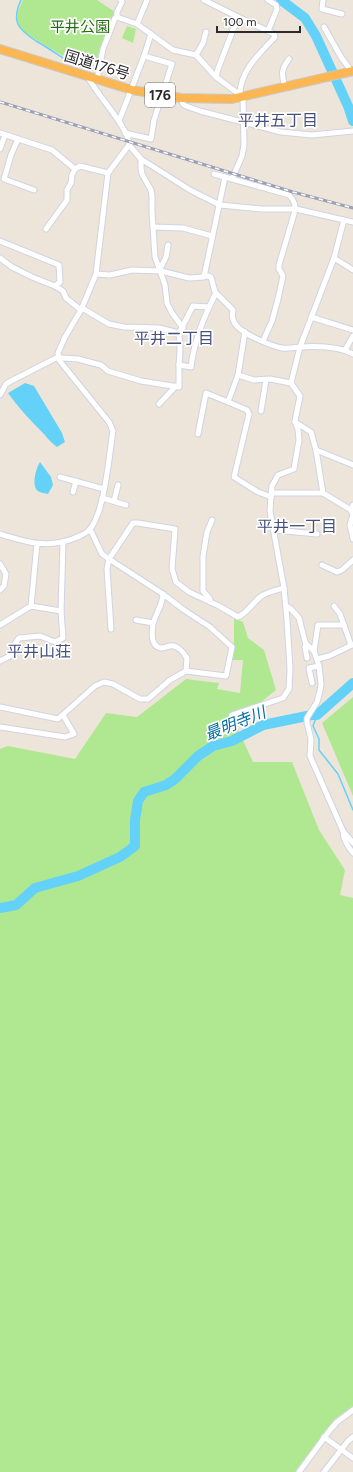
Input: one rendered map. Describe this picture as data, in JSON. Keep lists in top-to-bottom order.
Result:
{
  "streets": {
    "highway": ["国道176号", "176"]
  },
  "districts": [
    "平井五丁目",
    "平井二丁目",
    "平井一丁目",
    "平井山荘"
  ],
  "water": ["最明寺川"],
  "parks": ["平井公園"],
  "scale_bar": "100 m"
}
